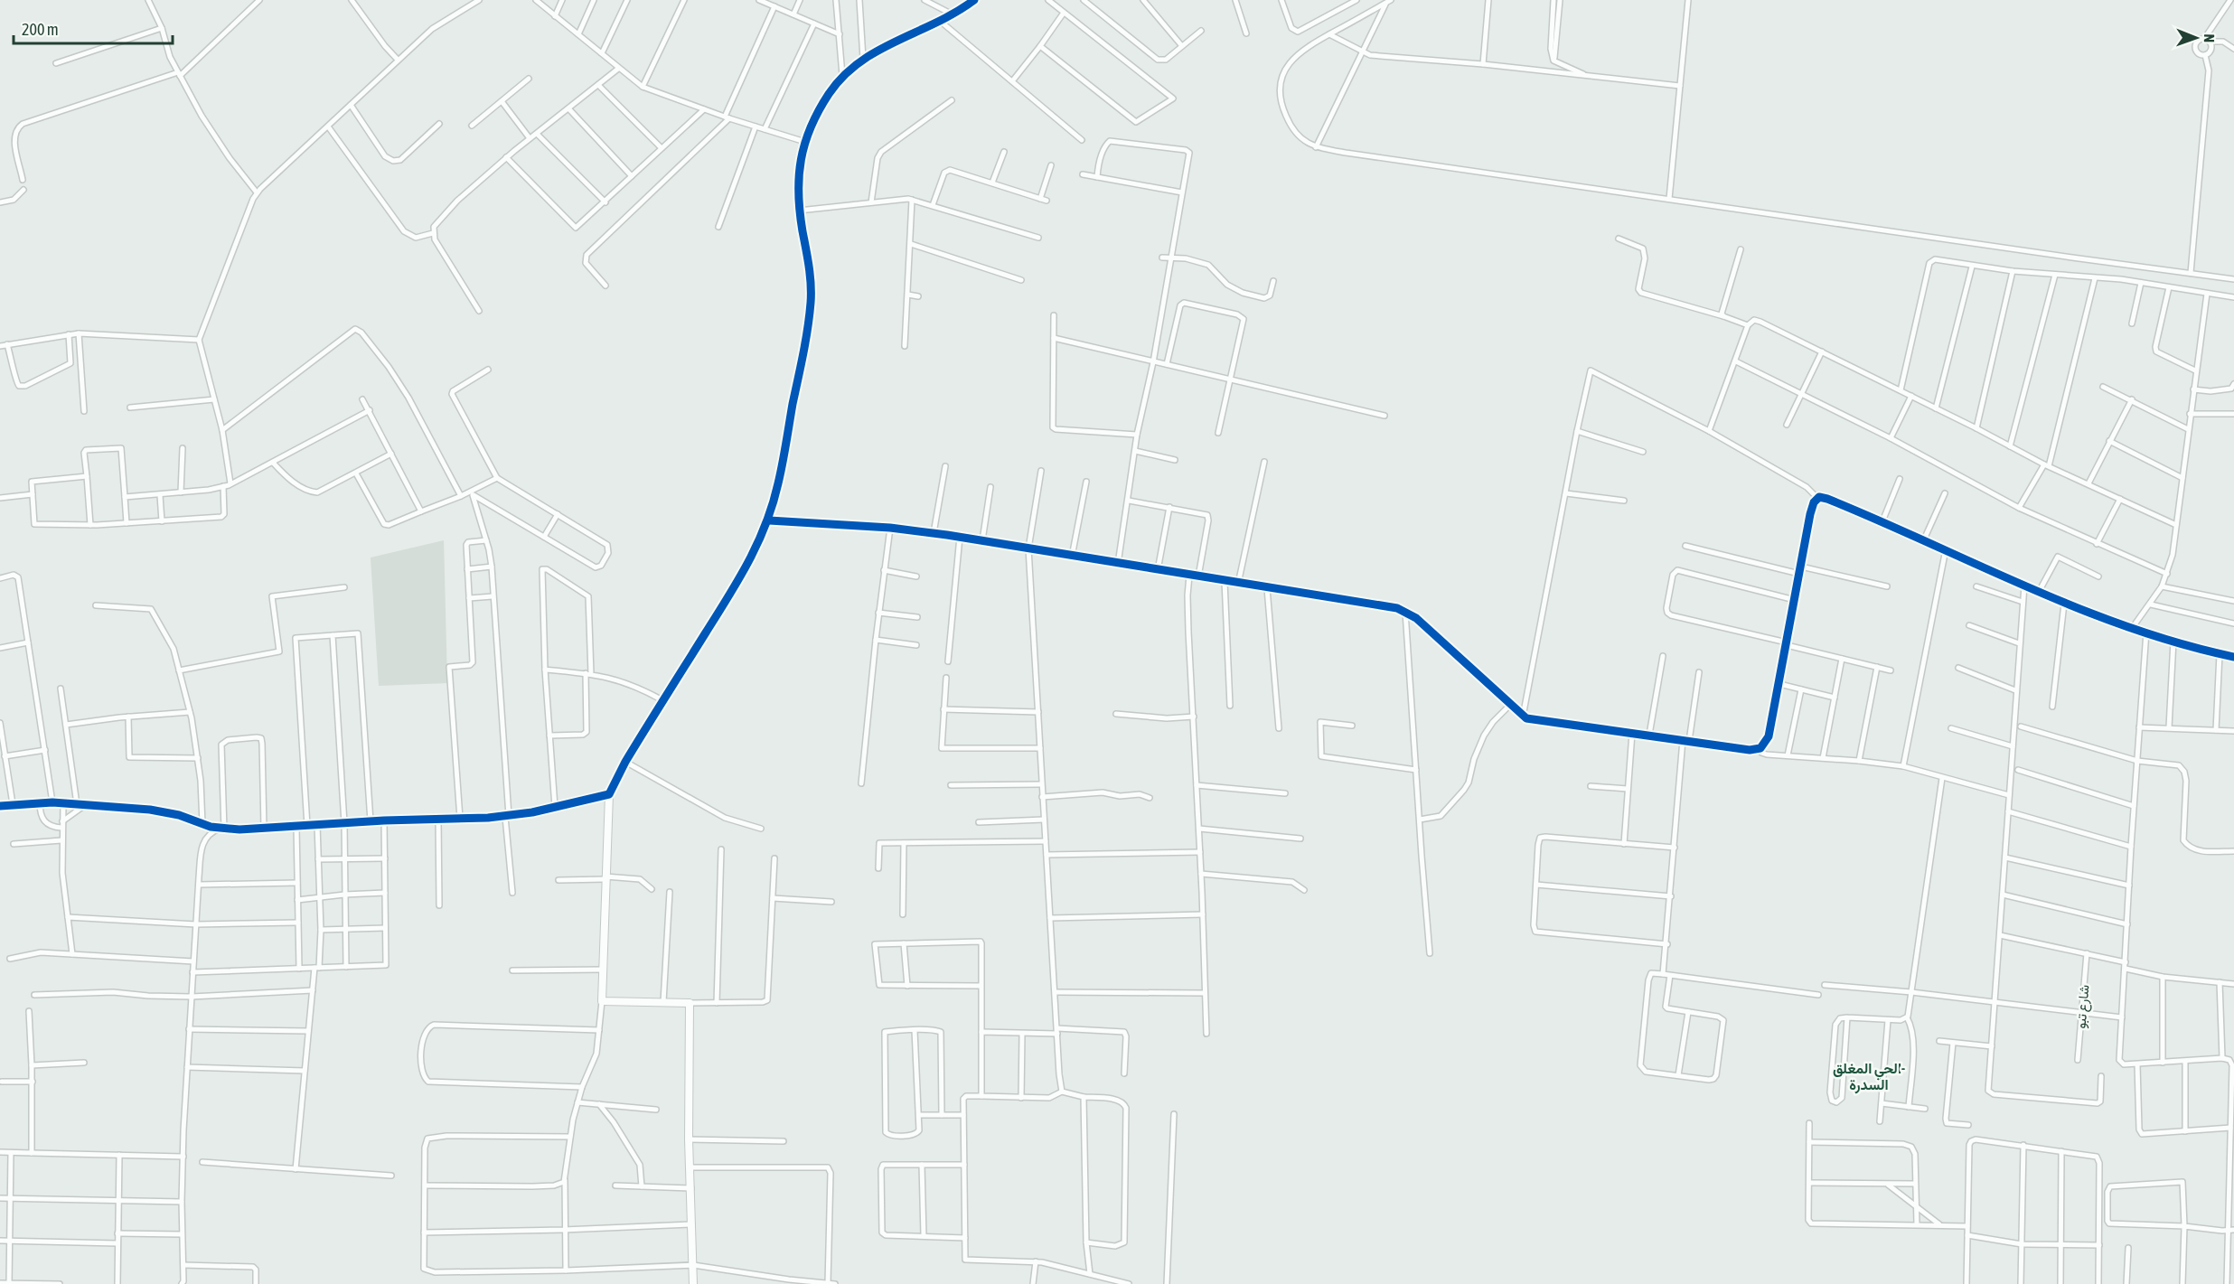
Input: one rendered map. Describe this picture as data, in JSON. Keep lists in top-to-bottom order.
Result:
{
  "streets": {
    "street": ["شارع تبو"]
  },
  "districts": ["الحي المغلق- السدرة"],
  "scale_bar": "200 m",
  "north": "right"
}
